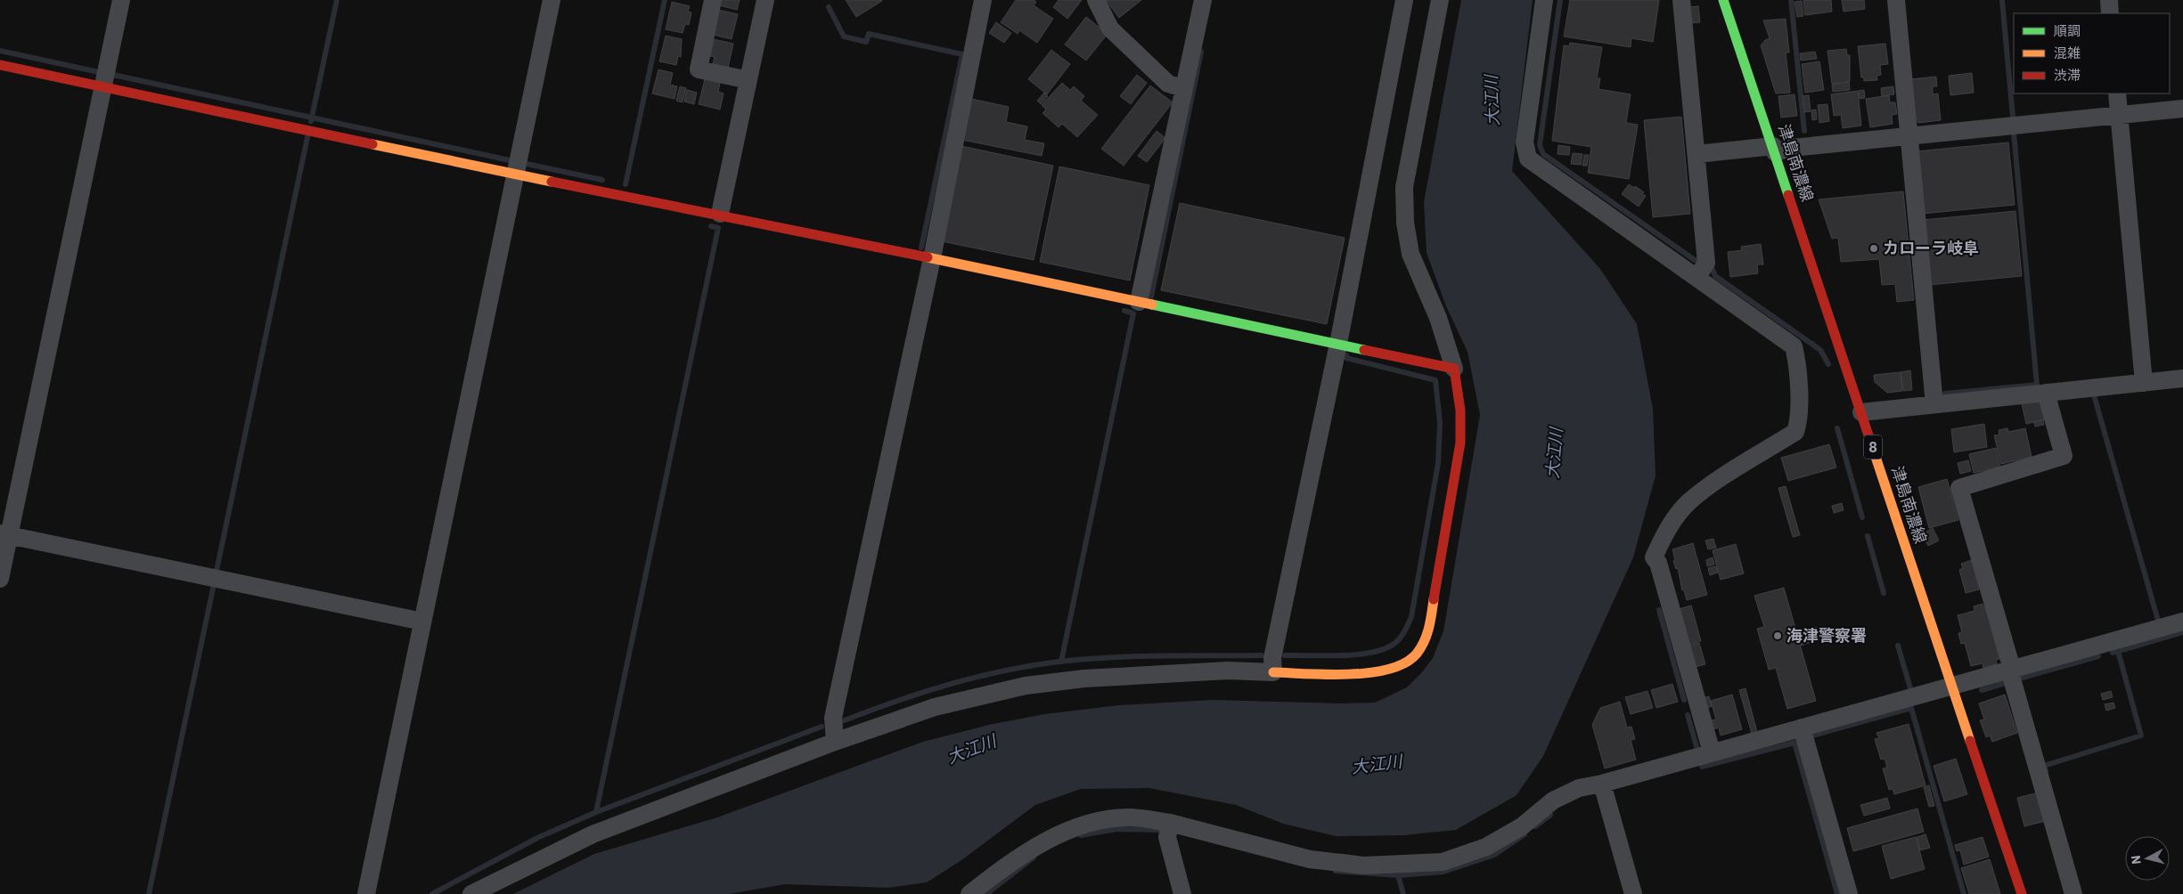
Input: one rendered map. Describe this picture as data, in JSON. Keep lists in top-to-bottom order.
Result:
{
  "streets": {
    "street": ["津島南濃線", "8"]
  },
  "water": ["大江川"],
  "places": ["カローラ岐阜", "海津警察署"],
  "legend": ["順調", "混雑", "渋滞"],
  "north": "left"
}
